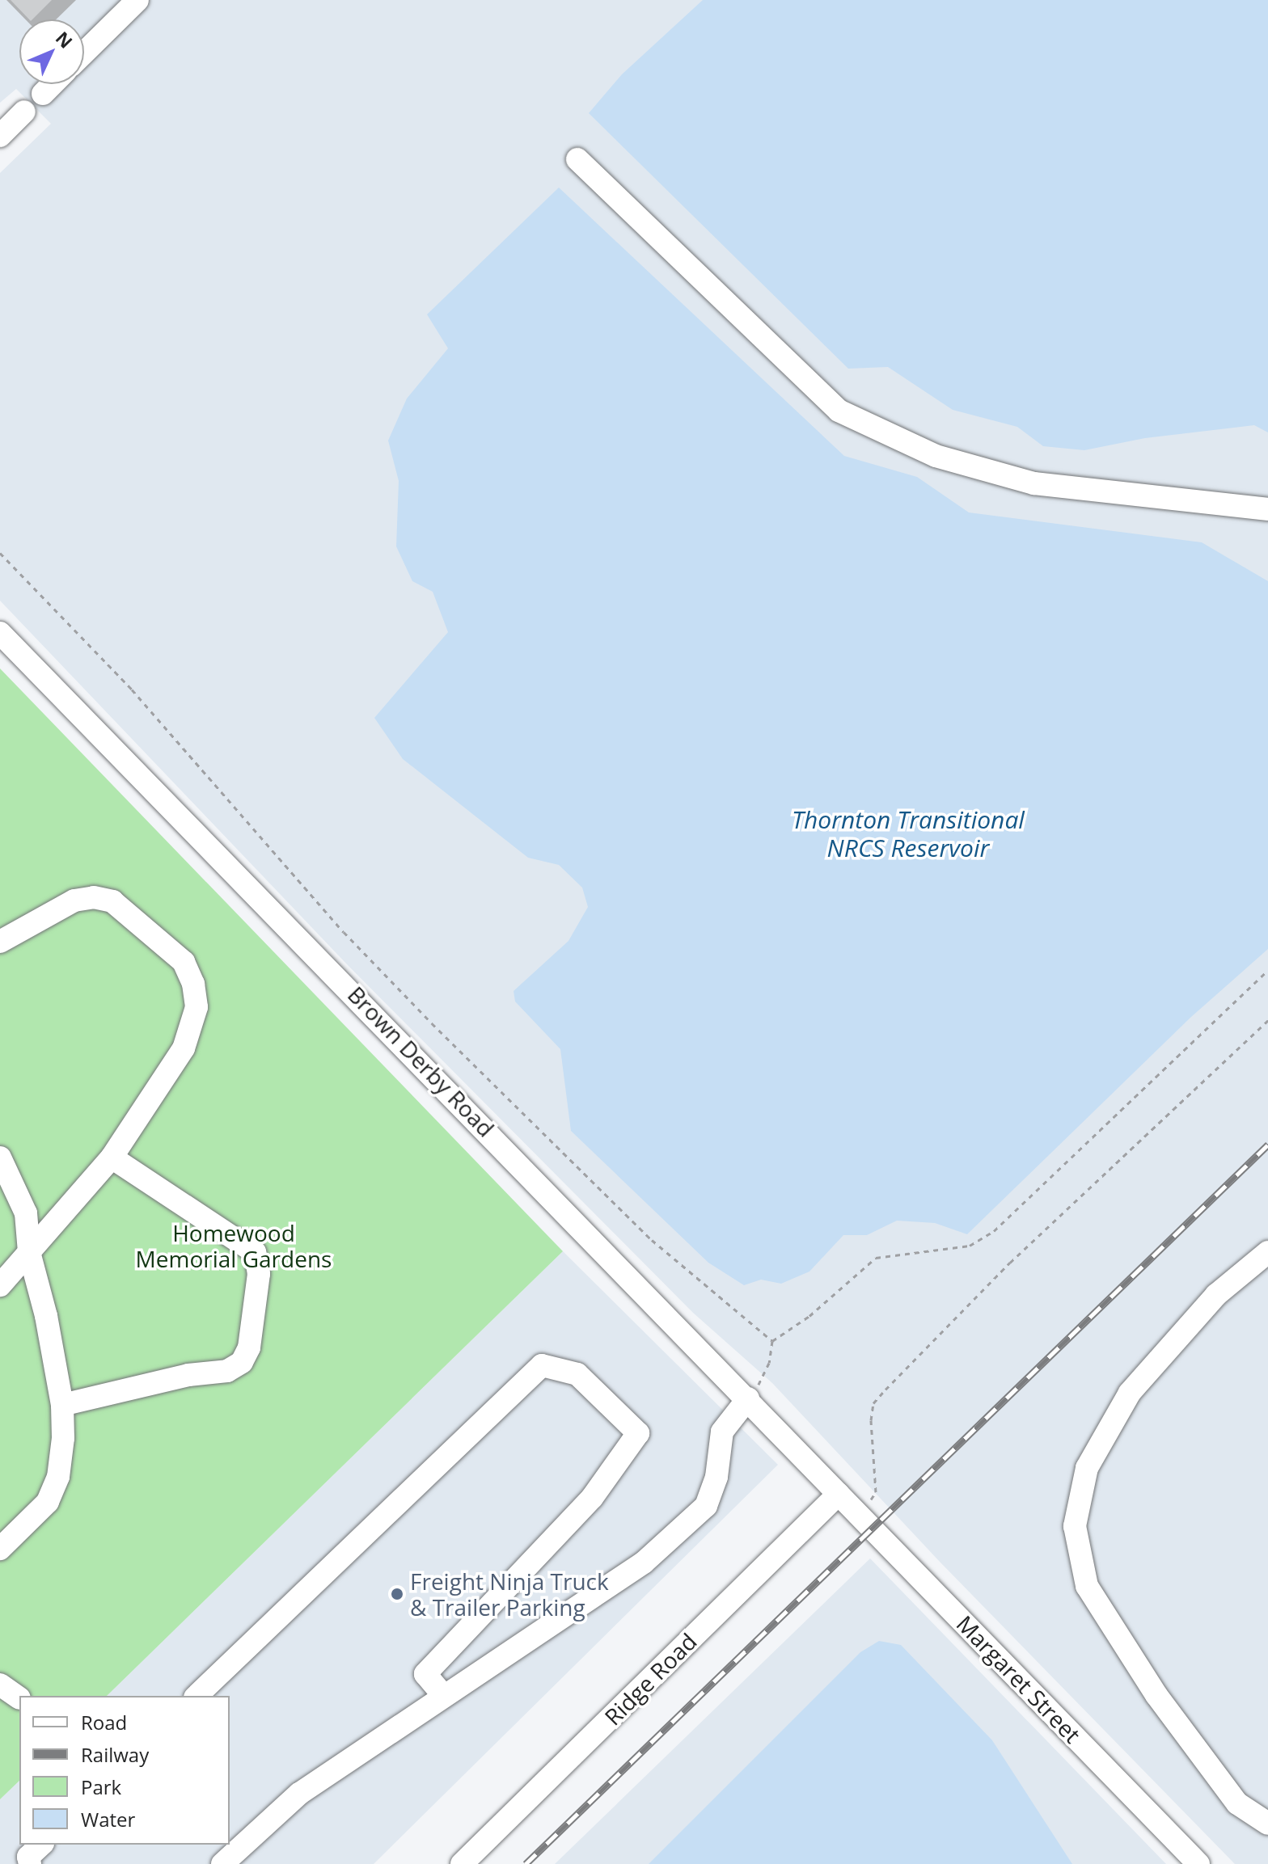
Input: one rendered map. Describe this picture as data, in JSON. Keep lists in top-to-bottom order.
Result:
{
  "streets": {
    "street": ["Brown Derby Road", "Ridge Road", "Margaret Street"]
  },
  "crossings": [
    ["Brown Derby Road", "Ridge Road"],
    ["Brown Derby Road", "Margaret Street"],
    ["Ridge Road", "Margaret Street"]
  ],
  "water": ["Thornton Transitional NRCS Reservoir"],
  "parks": ["Homewood Memorial Gardens"],
  "places": ["Freight Ninja Truck & Trailer Parking"],
  "legend": [
    "Road",
    "Railway",
    "Park",
    "Water"
  ],
  "north": "top right"
}
